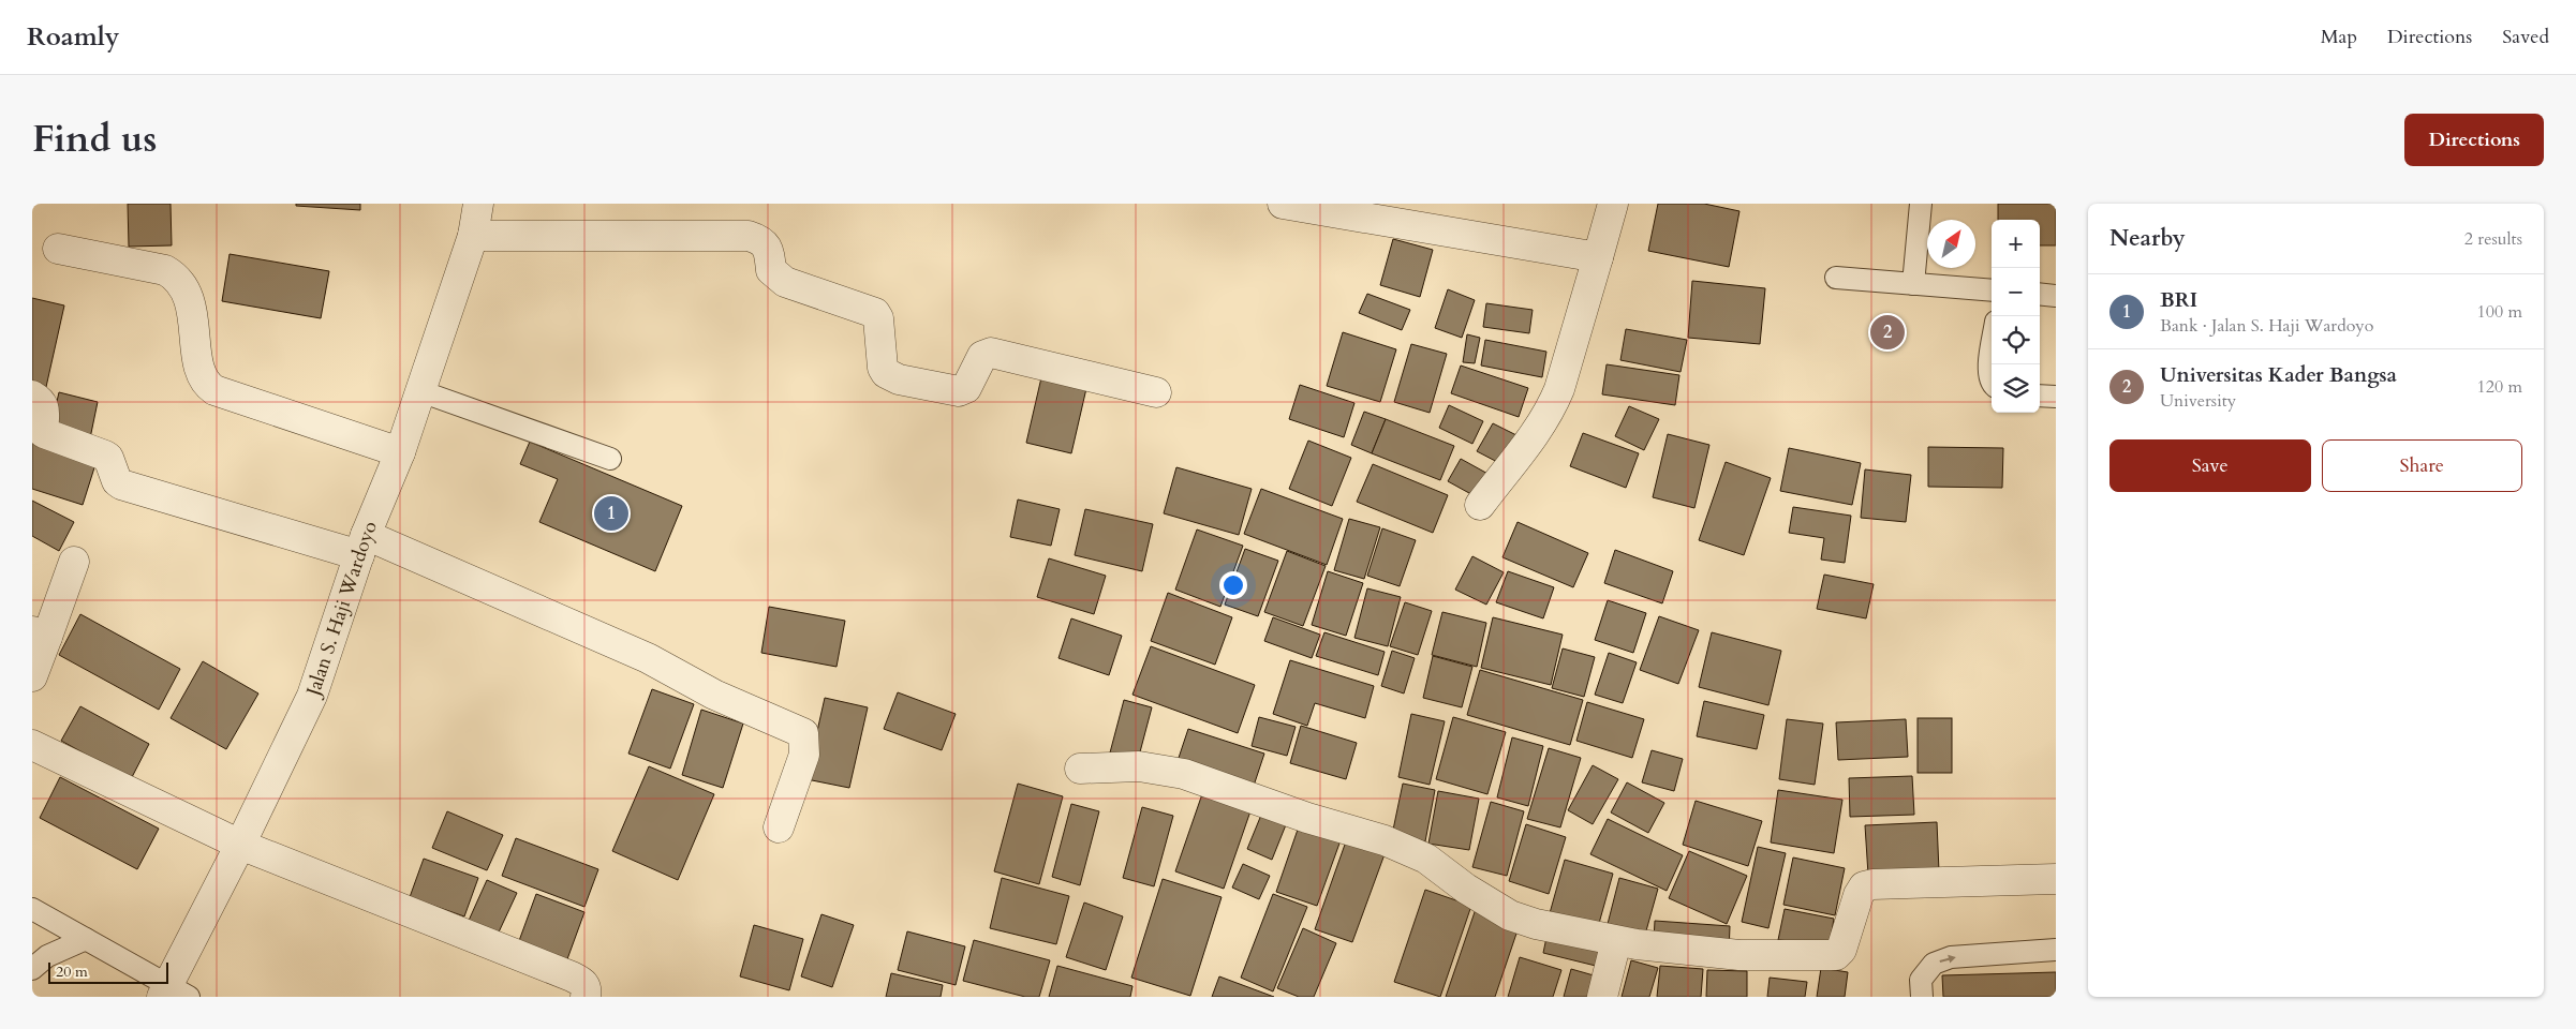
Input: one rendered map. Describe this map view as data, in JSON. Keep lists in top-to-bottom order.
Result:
{
  "streets": {
    "street": ["Jalan S. Haji Wardoyo"]
  },
  "scale_bar": "20 m",
  "north": "top right",
  "page": {
    "header": "Roamly",
    "nav": ["Map", "Directions", "Saved"],
    "title": "Find us",
    "buttons": [
      "Directions",
      ["Save", "Share"]
    ],
    "heading": ["Nearby", "2 results"],
    "map_buttons": ["+", "−"],
    "list": [
      {
        "mark": "1",
        "name": "BRI",
        "note": "Bank · Jalan S. Haji Wardoyo",
        "value": "100 m"
      },
      {
        "mark": "2",
        "name": "Universitas Kader Bangsa",
        "note": "University",
        "value": "120 m"
      }
    ],
    "pins": ["2", "1"],
    "scale": "20 m"
  }
}
